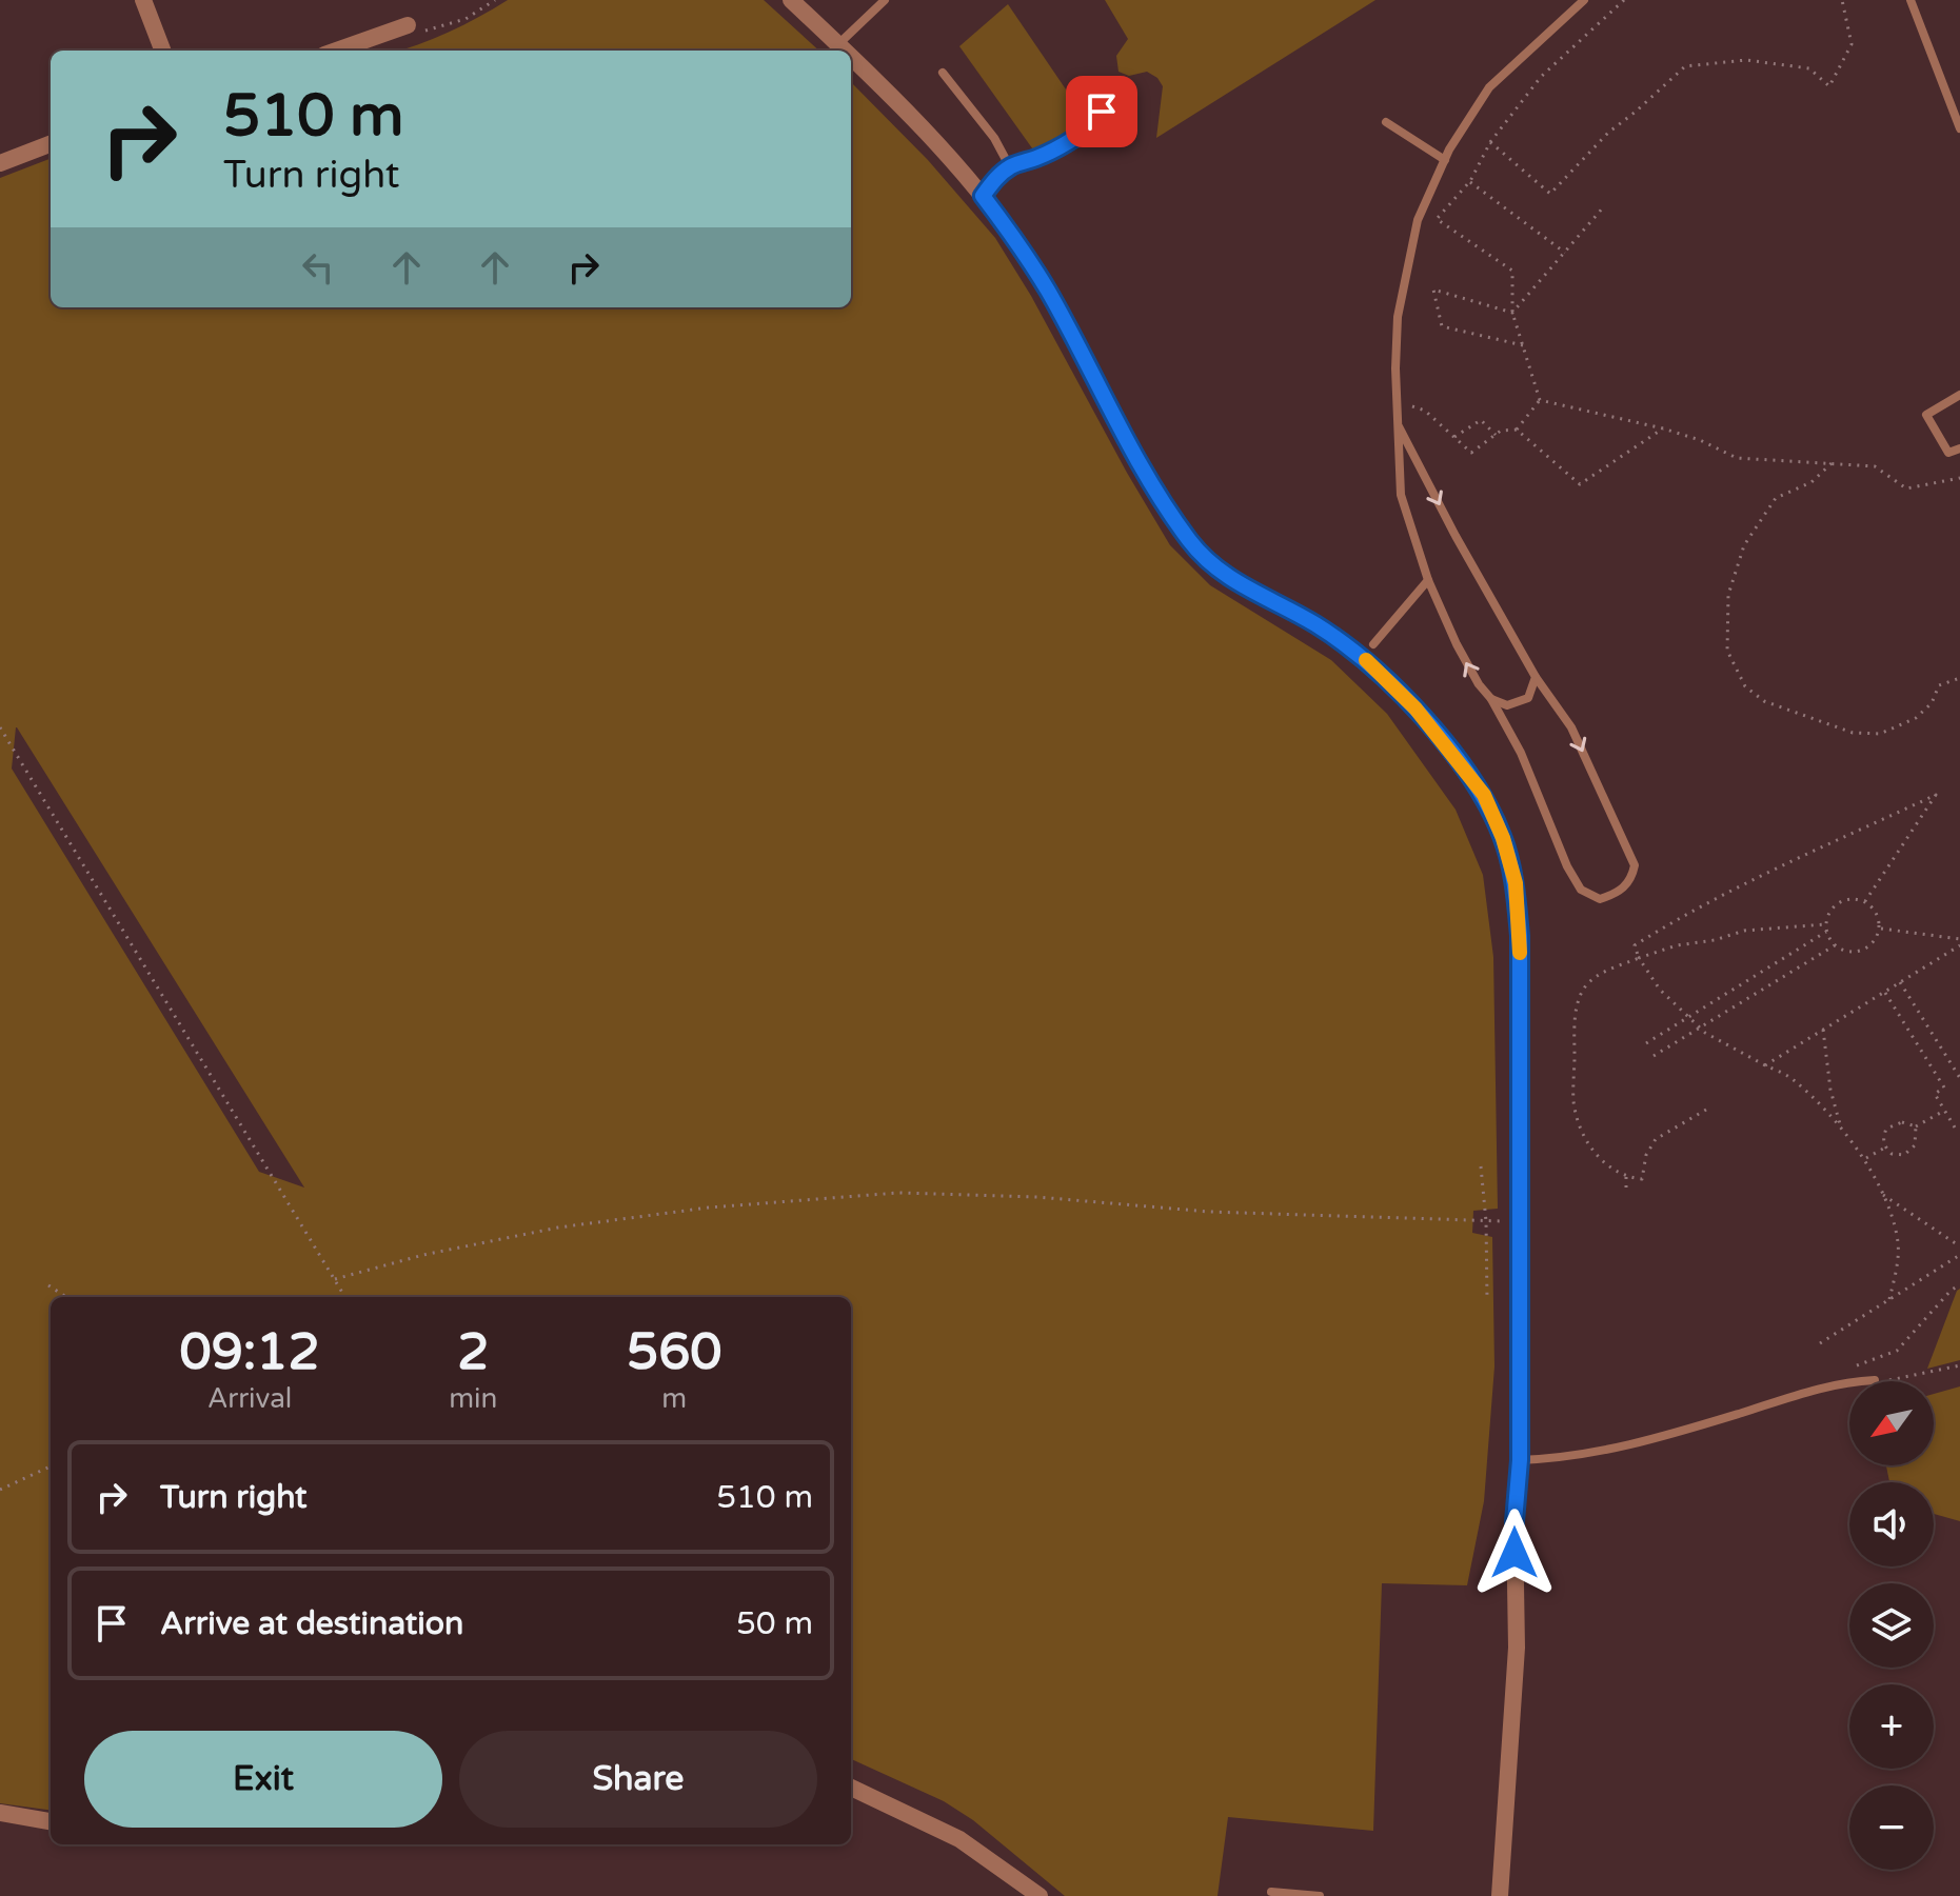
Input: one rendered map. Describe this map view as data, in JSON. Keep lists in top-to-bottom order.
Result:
{
  "north": "bottom left",
  "page": {
    "turn": ["510 m", "Turn right"],
    "eta": [
      "09:12",
      "Arrival",
      "2",
      "min",
      "560",
      "m"
    ],
    "map_buttons": ["+", "−"],
    "list": [
      {
        "name": "Turn right",
        "value": "510 m"
      },
      {
        "name": "Arrive at destination",
        "value": "50 m"
      }
    ],
    "buttons": ["Exit", "Share"]
  }
}
